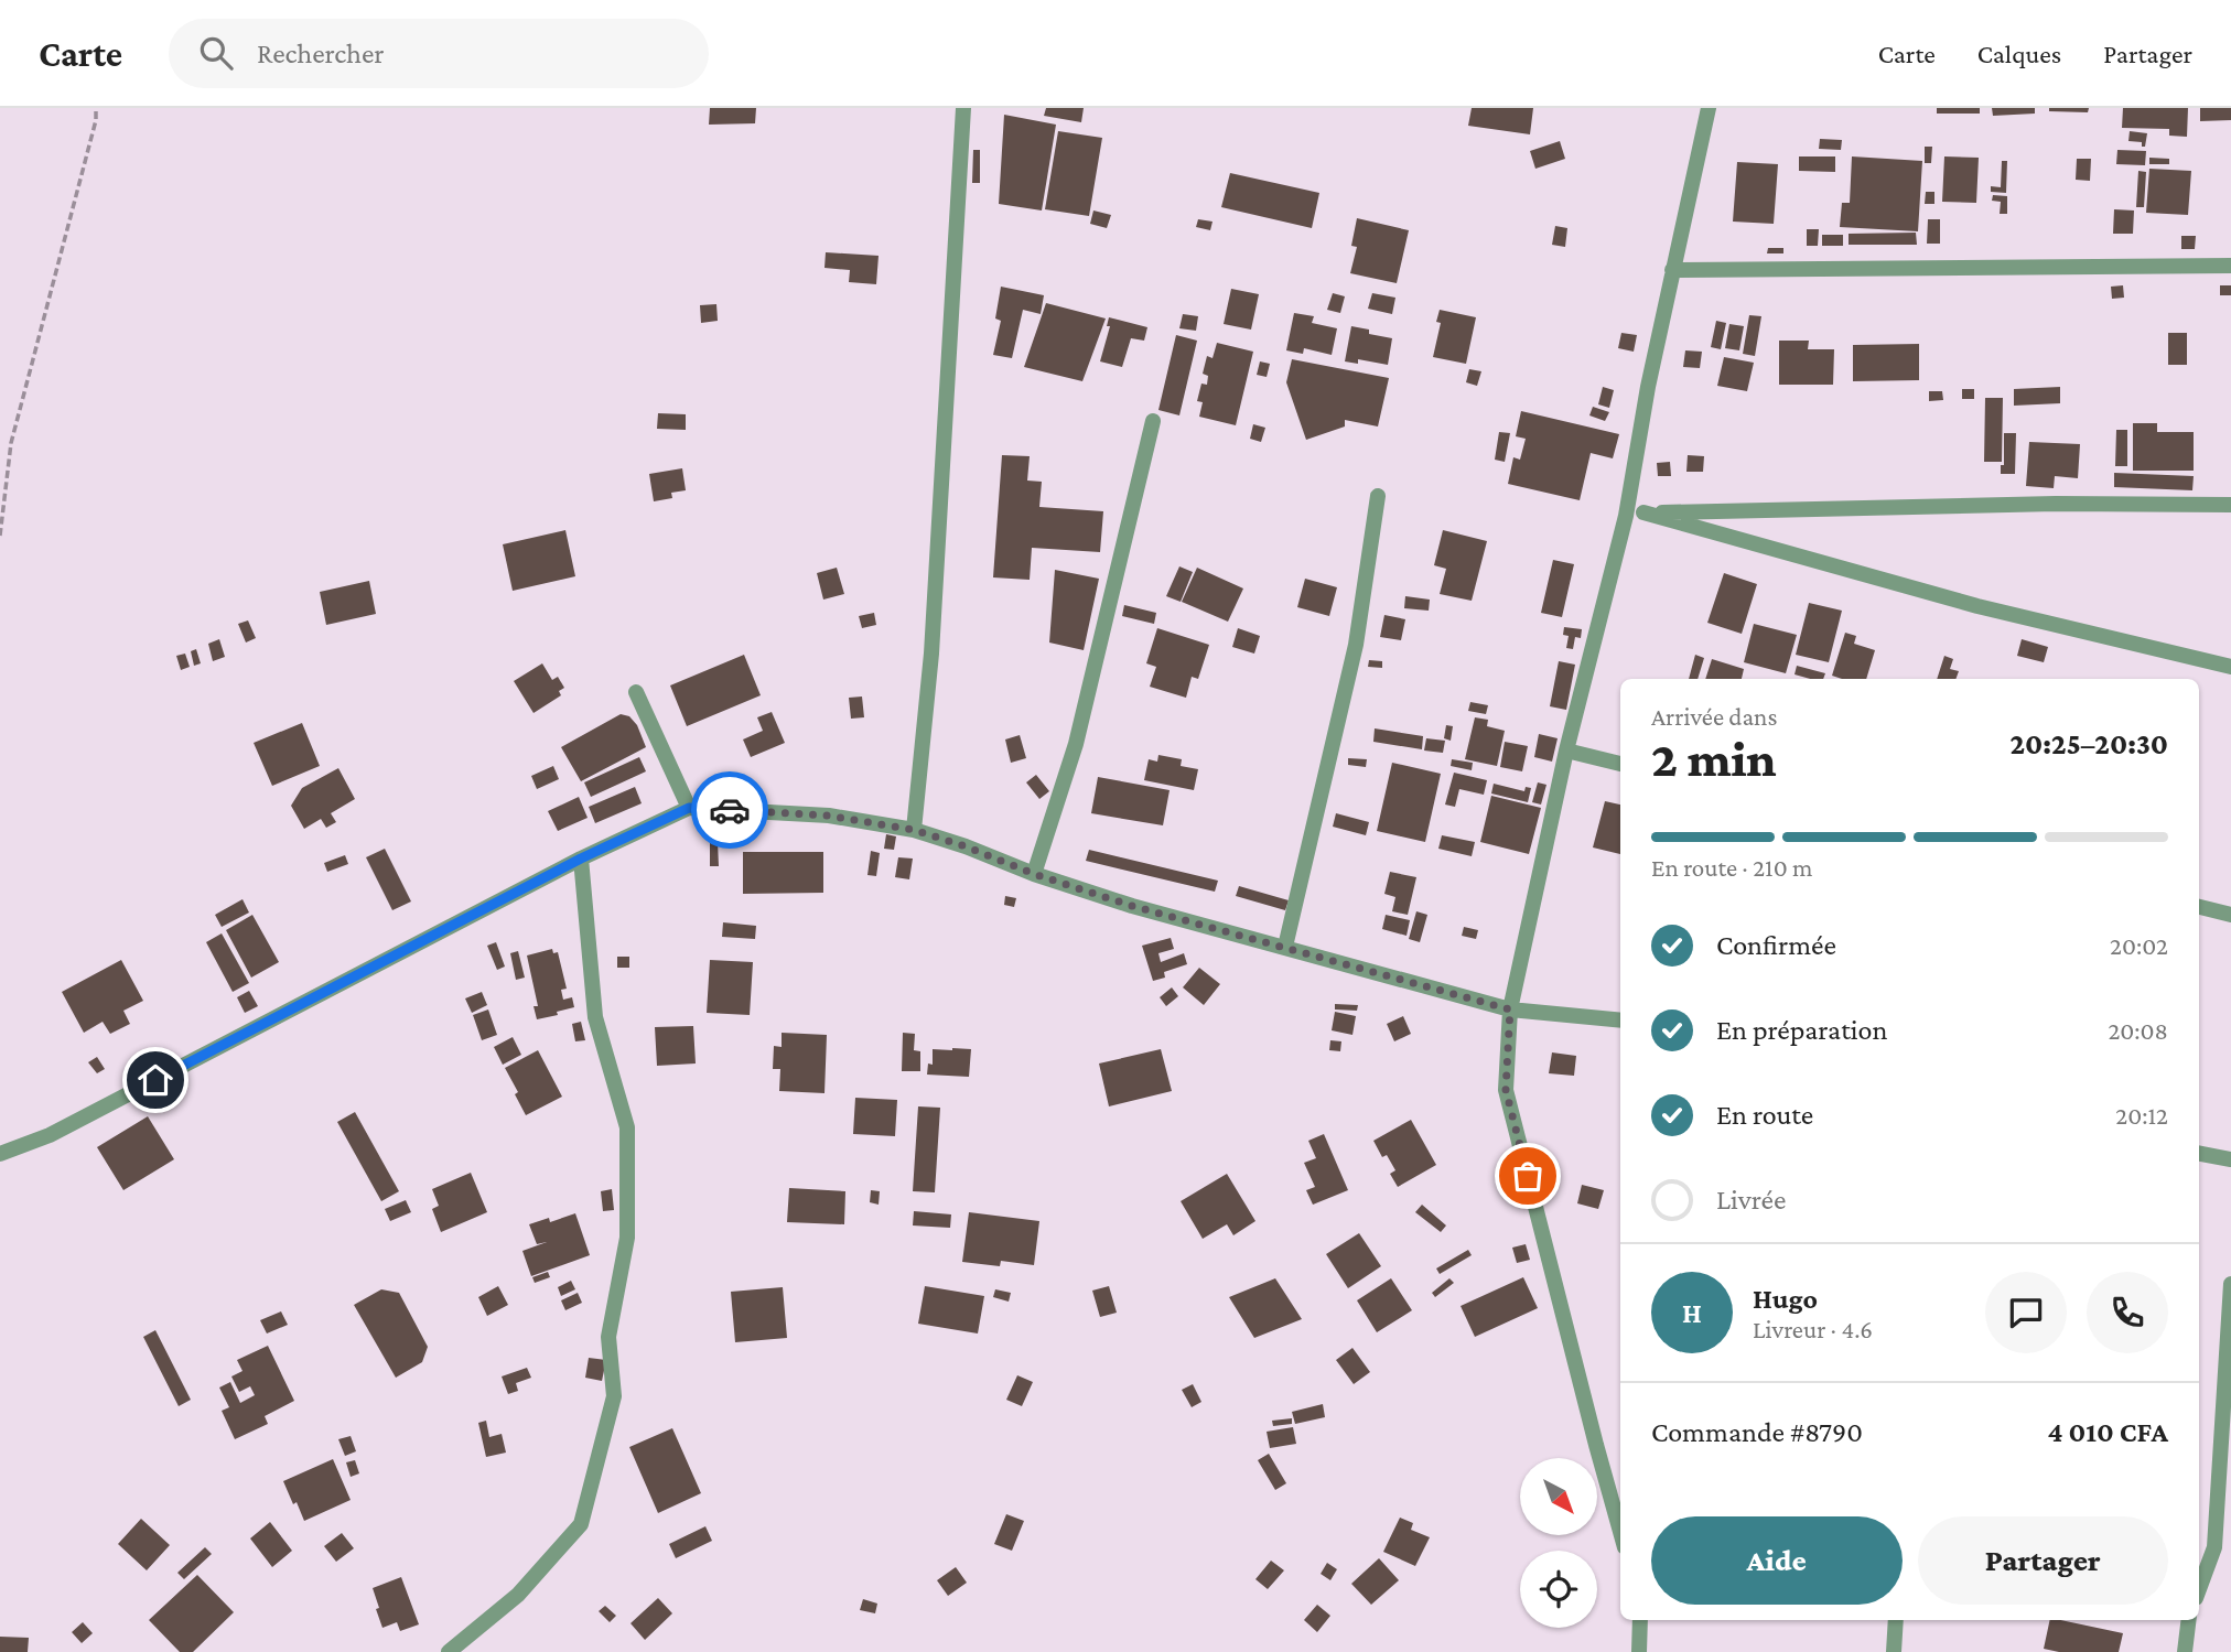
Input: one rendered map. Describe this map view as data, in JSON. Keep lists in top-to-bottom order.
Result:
{
  "north": "bottom right",
  "page": {
    "header": "Carte",
    "search": "Rechercher",
    "nav": ["Carte", "Calques", "Partager"],
    "heading": ["2 min", "Arrivée dans", "20:25–20:30"],
    "panel": [
      "Hugo",
      "Livreur · 4.6",
      "Commande #8790",
      "4 010 CFA"
    ],
    "bar": "En route · 210 m",
    "list": [
      ["Confirmée", "20:02"],
      ["En préparation", "20:08"],
      ["En route", "20:12"],
      "Livrée"
    ],
    "round": "H",
    "buttons": ["Aide", "Partager"]
  }
}
